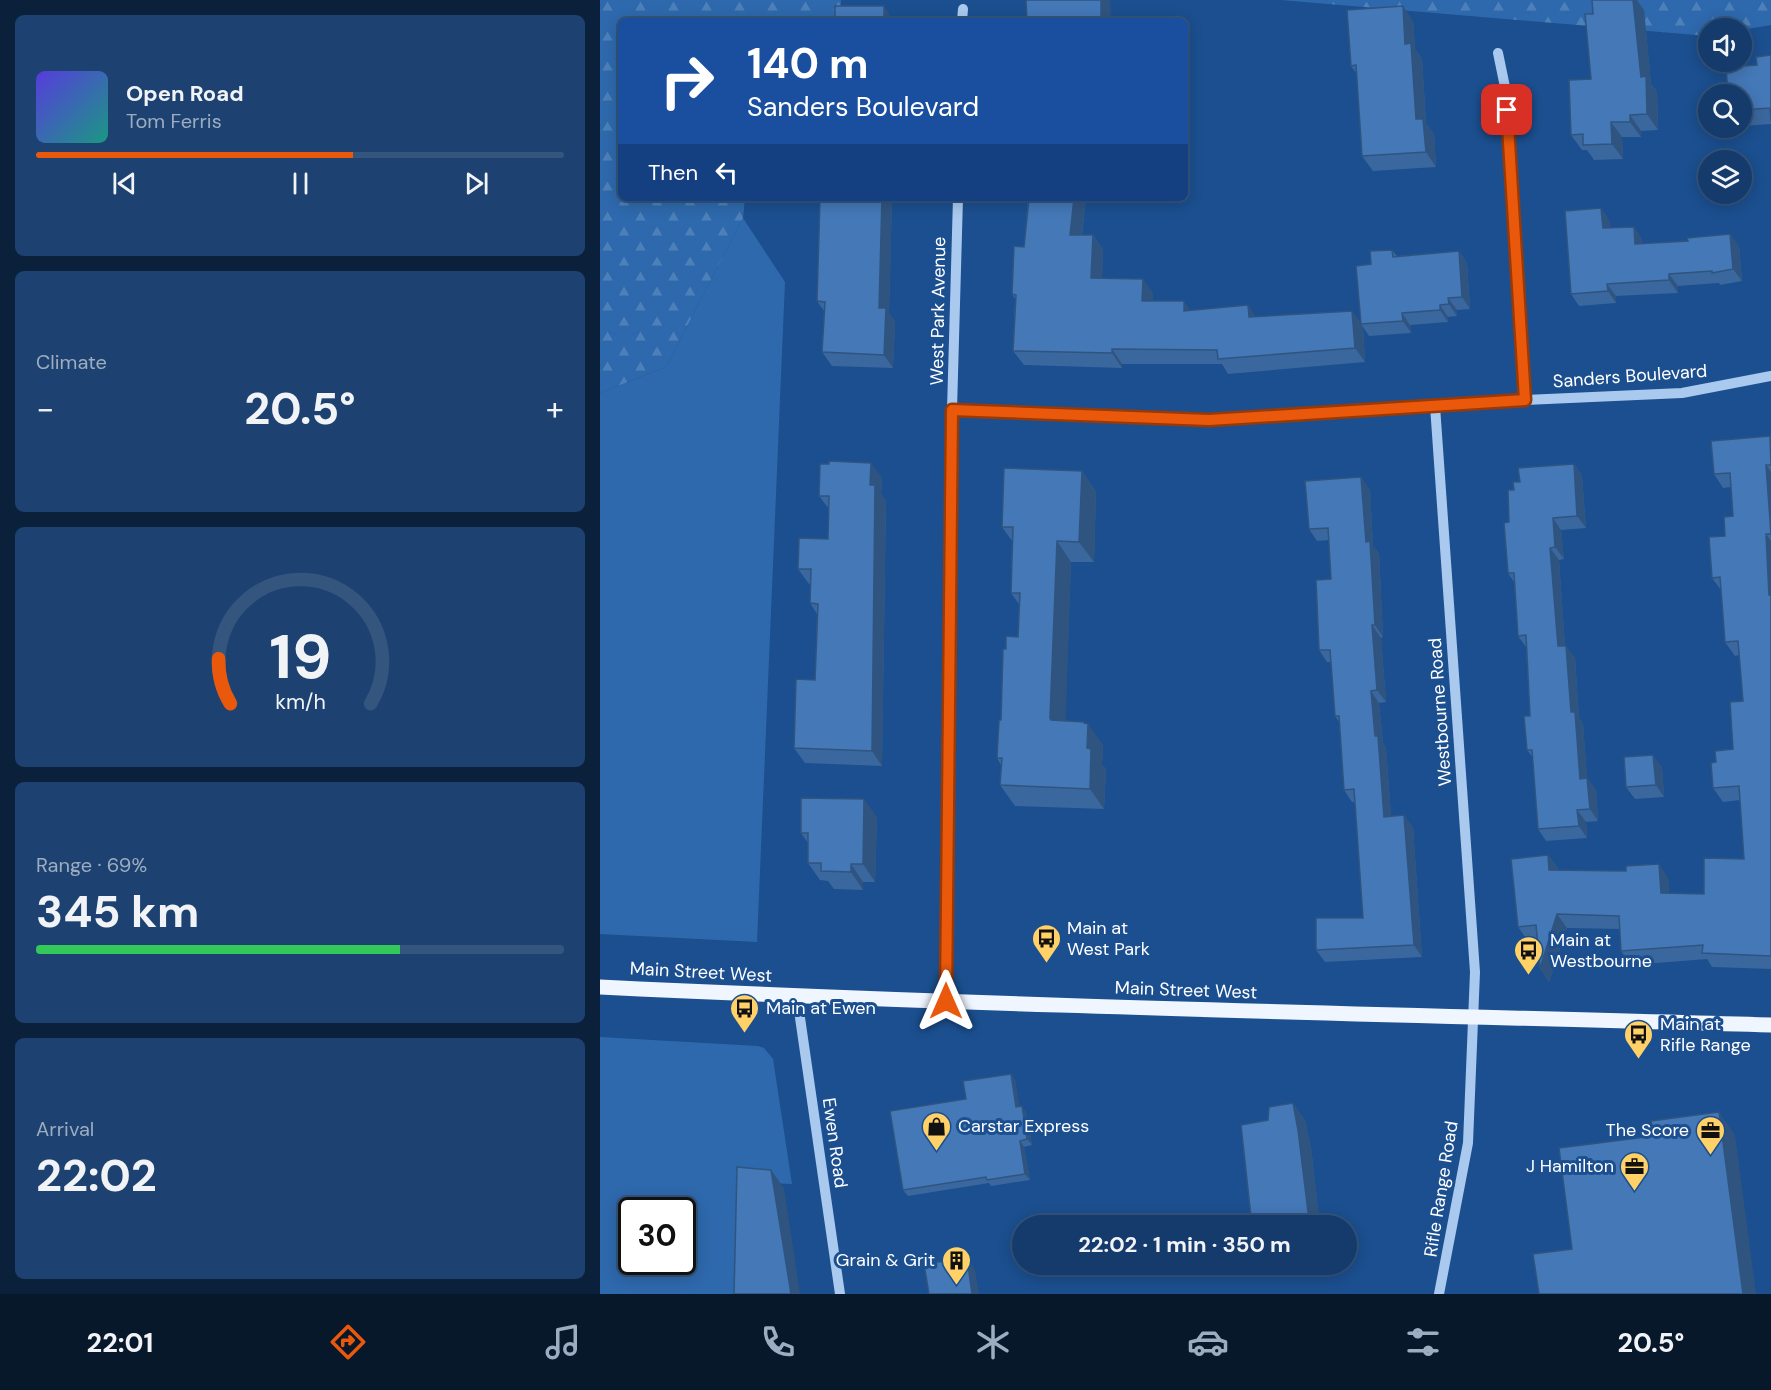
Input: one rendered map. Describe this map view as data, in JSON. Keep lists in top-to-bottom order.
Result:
{
  "streets": {
    "main road": ["Main Street West"],
    "street": [
      "West Park Avenue",
      "Sanders Boulevard",
      "Westbourne Road",
      "Ewen Road",
      "Rifle Range Road"
    ]
  },
  "crossings": [
    ["West Park Avenue", "Sanders Boulevard"],
    ["West Park Avenue", "Main Street West"],
    ["Sanders Boulevard", "Westbourne Road"],
    ["Westbourne Road", "Main Street West"],
    ["Westbourne Road", "Rifle Range Road"],
    ["Main Street West", "Ewen Road"],
    ["Main Street West", "Rifle Range Road"]
  ],
  "places": {
    "bus stop": [
      "Main at West Park",
      "Main at Westbourne",
      "Main at Ewen",
      "Main at Rifle Range"
    ],
    "shop": ["Carstar Express"],
    "office": ["The Score", "J Hamilton"],
    "building": ["Grain & Grit"]
  },
  "page": {
    "turn": ["140 m", "Sanders Boulevard"],
    "song": ["Open Road", "Tom Ferris"],
    "then": "Then",
    "tile": [
      "Climate",
      ["Range · 69%", "345 km"],
      ["Arrival", "22:02"]
    ],
    "heat": ["−", "20.5°", "+"],
    "limit": "30",
    "trip": "22:02 · 1 min · 350 m",
    "tabs": ["22:01", "20.5°"],
    "gauge": ["19", "km/h"]
  }
}
